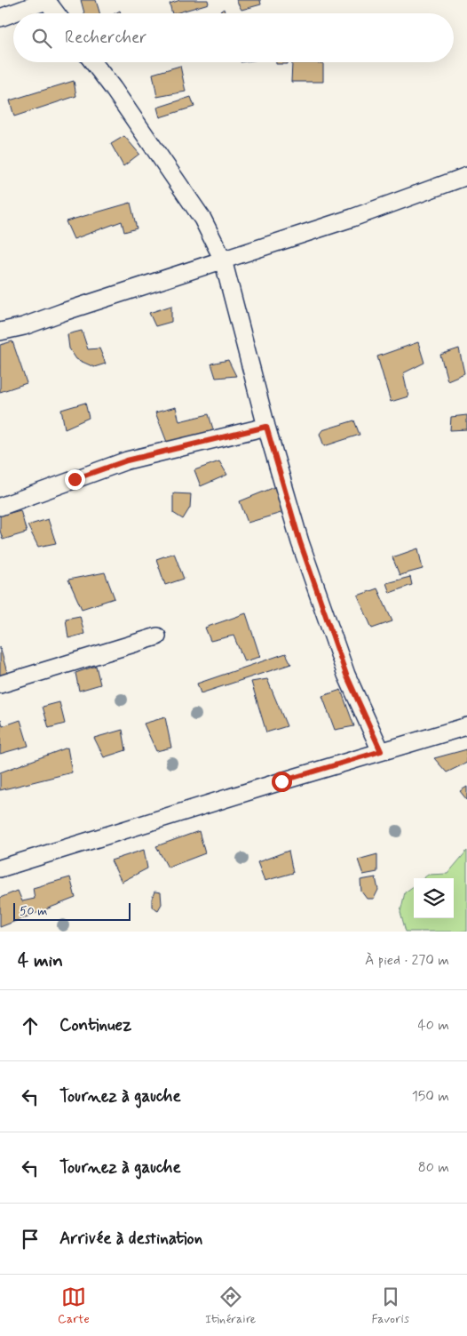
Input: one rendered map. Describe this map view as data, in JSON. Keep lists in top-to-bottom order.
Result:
{
  "scale_bar": "50 m",
  "page": {
    "search": "Rechercher",
    "scale": "50 m",
    "heading": ["4 min", "À pied · 270 m"],
    "list": [
      ["Continuez", "40 m"],
      ["Tournez à gauche", "150 m"],
      ["Tournez à gauche", "80 m"],
      "Arrivée à destination"
    ],
    "nav": ["Carte", "Itinéraire", "Favoris"]
  }
}
